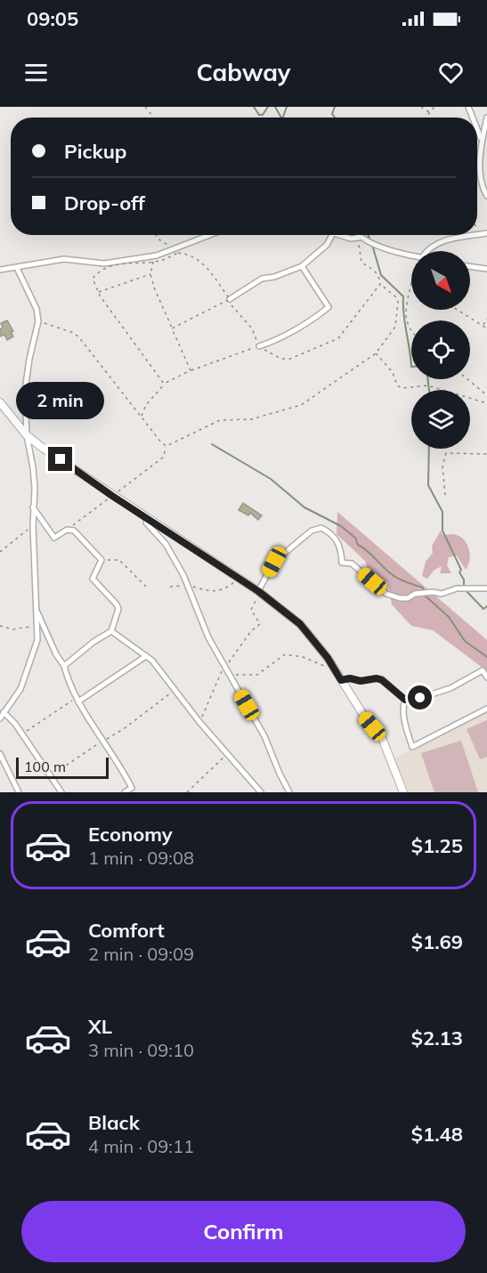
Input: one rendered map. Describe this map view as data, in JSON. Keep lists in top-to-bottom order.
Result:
{
  "scale_bar": "100 m",
  "north": "bottom right",
  "page": {
    "status": "09:05",
    "header": "Cabway",
    "banner": ["Pickup", "Drop-off"],
    "bubble": "2 min",
    "scale": "100 m",
    "list": [
      {
        "name": "Economy",
        "note": "1 min · 09:08",
        "value": "$1.25"
      },
      {
        "name": "Comfort",
        "note": "2 min · 09:09",
        "value": "$1.69"
      },
      {
        "name": "XL",
        "note": "3 min · 09:10",
        "value": "$2.13"
      },
      {
        "name": "Black",
        "note": "4 min · 09:11",
        "value": "$1.48"
      }
    ],
    "buttons": "Confirm"
  }
}
